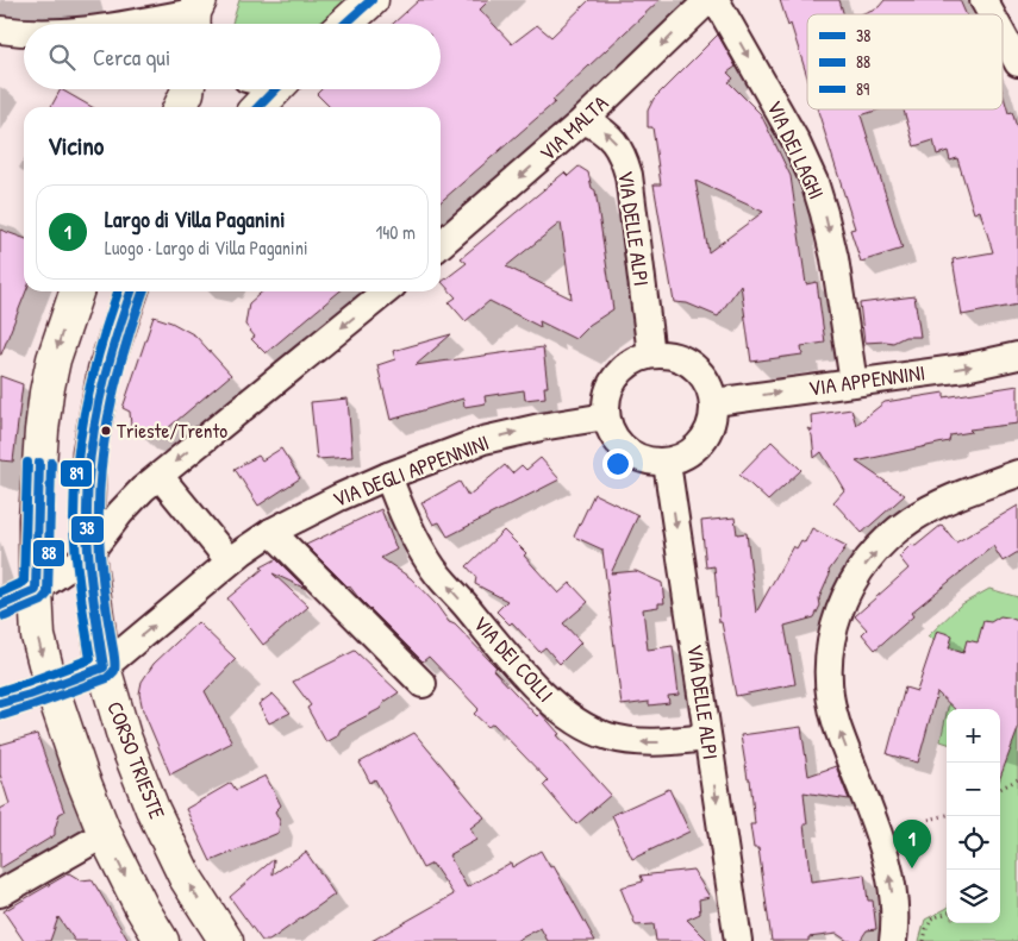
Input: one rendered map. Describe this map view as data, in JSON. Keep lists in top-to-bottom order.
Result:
{
  "streets": {
    "street": [
      "VIA MALTA",
      "VIA DEI LAGHI",
      "VIA DELLE ALPI",
      "VIA APPENNINI",
      "VIA DEGLI APPENNINI",
      "VIA DEI COLLI",
      "CORSO TRIESTE"
    ]
  },
  "crossings": [
    ["VIA MALTA", "VIA DELLE ALPI"],
    ["VIA DEI LAGHI", "VIA APPENNINI"],
    ["VIA DELLE ALPI", "VIA APPENNINI"],
    ["VIA DELLE ALPI", "VIA DEGLI APPENNINI"],
    ["VIA DELLE ALPI", "VIA DEI COLLI"],
    ["VIA APPENNINI", "VIA DEGLI APPENNINI"],
    ["VIA DEGLI APPENNINI", "VIA DEI COLLI"],
    ["VIA DEGLI APPENNINI", "CORSO TRIESTE"]
  ],
  "one_way": ["VIA MALTA", "VIA DEI LAGHI", "VIA APPENNINI"],
  "places": ["Trieste/Trento"],
  "lines": ["transit line 38", "transit line 88", "transit line 89"],
  "legend": ["38", "88", "89"],
  "page": {
    "search": "Cerca qui",
    "heading": "Vicino",
    "list": [
      {
        "mark": "1",
        "name": "Largo di Villa Paganini",
        "note": "Luogo · Largo di Villa Paganini",
        "value": "140 m"
      }
    ],
    "map_buttons": ["+", "−"],
    "pins": "1"
  }
}
